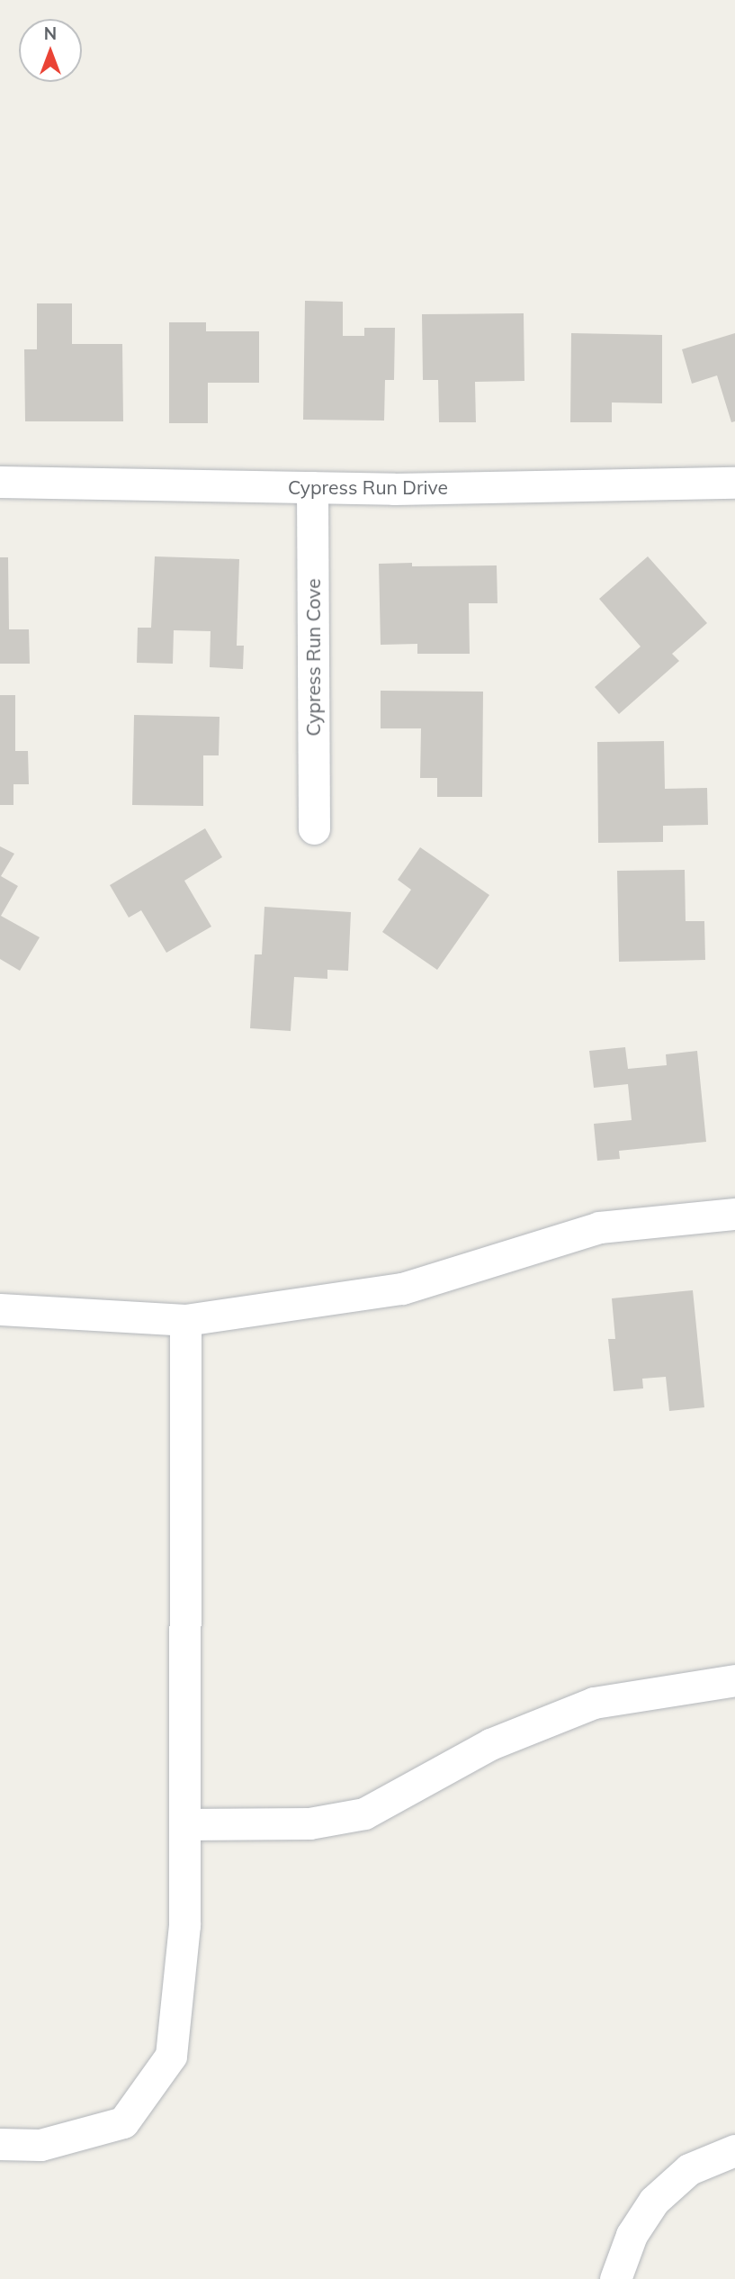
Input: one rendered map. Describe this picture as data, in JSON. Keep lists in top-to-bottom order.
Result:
{
  "streets": {
    "street": ["Cypress Run Drive", "Cypress Run Cove"]
  },
  "crossings": [
    ["Cypress Run Drive", "Cypress Run Cove"]
  ],
  "north": "top"
}
